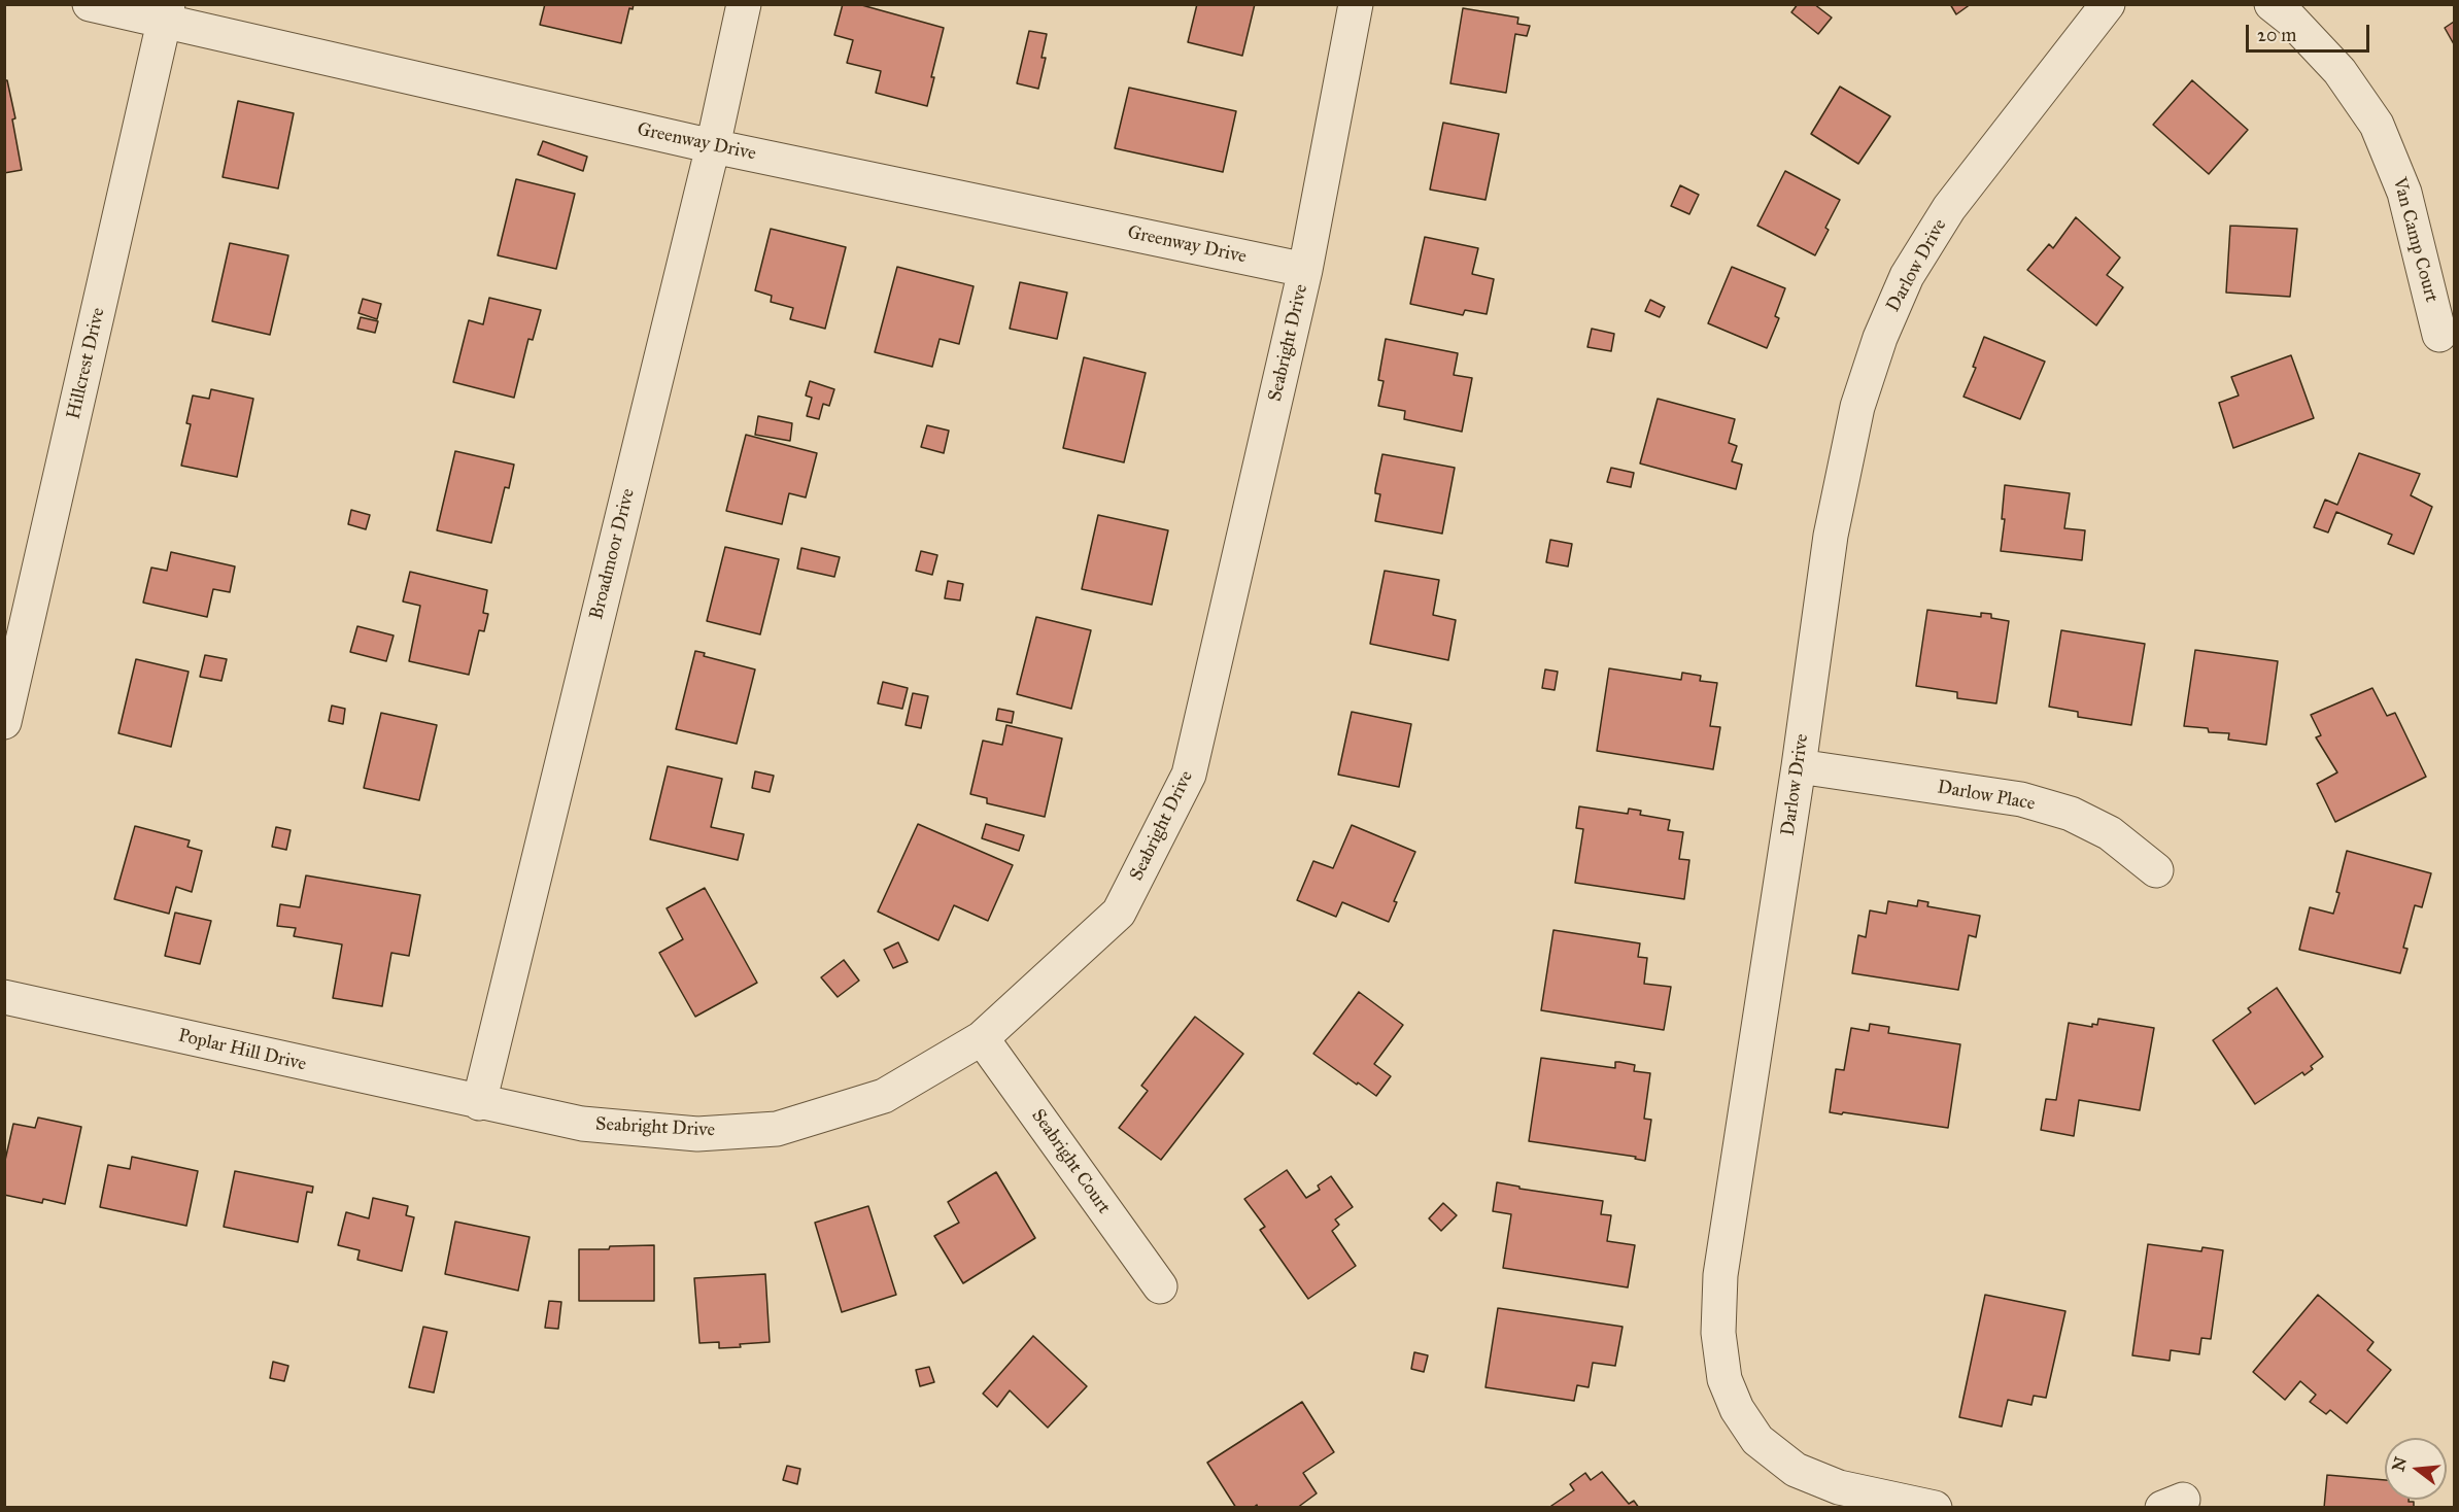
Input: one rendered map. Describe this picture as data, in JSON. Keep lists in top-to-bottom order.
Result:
{
  "streets": {
    "street": [
      "Greenway Drive",
      "Van Camp Court",
      "Darlow Drive",
      "Seabright Drive",
      "Hillcrest Drive",
      "Broadmoor Drive",
      "Darlow Place",
      "Poplar Hill Drive",
      "Seabright Court"
    ]
  },
  "crossings": [
    ["Greenway Drive", "Seabright Drive"],
    ["Greenway Drive", "Hillcrest Drive"],
    ["Greenway Drive", "Broadmoor Drive"],
    ["Darlow Drive", "Darlow Place"],
    ["Seabright Drive", "Broadmoor Drive"],
    ["Seabright Drive", "Poplar Hill Drive"],
    ["Seabright Drive", "Seabright Court"],
    ["Broadmoor Drive", "Poplar Hill Drive"]
  ],
  "scale_bar": "20 m",
  "north": "left"
}
